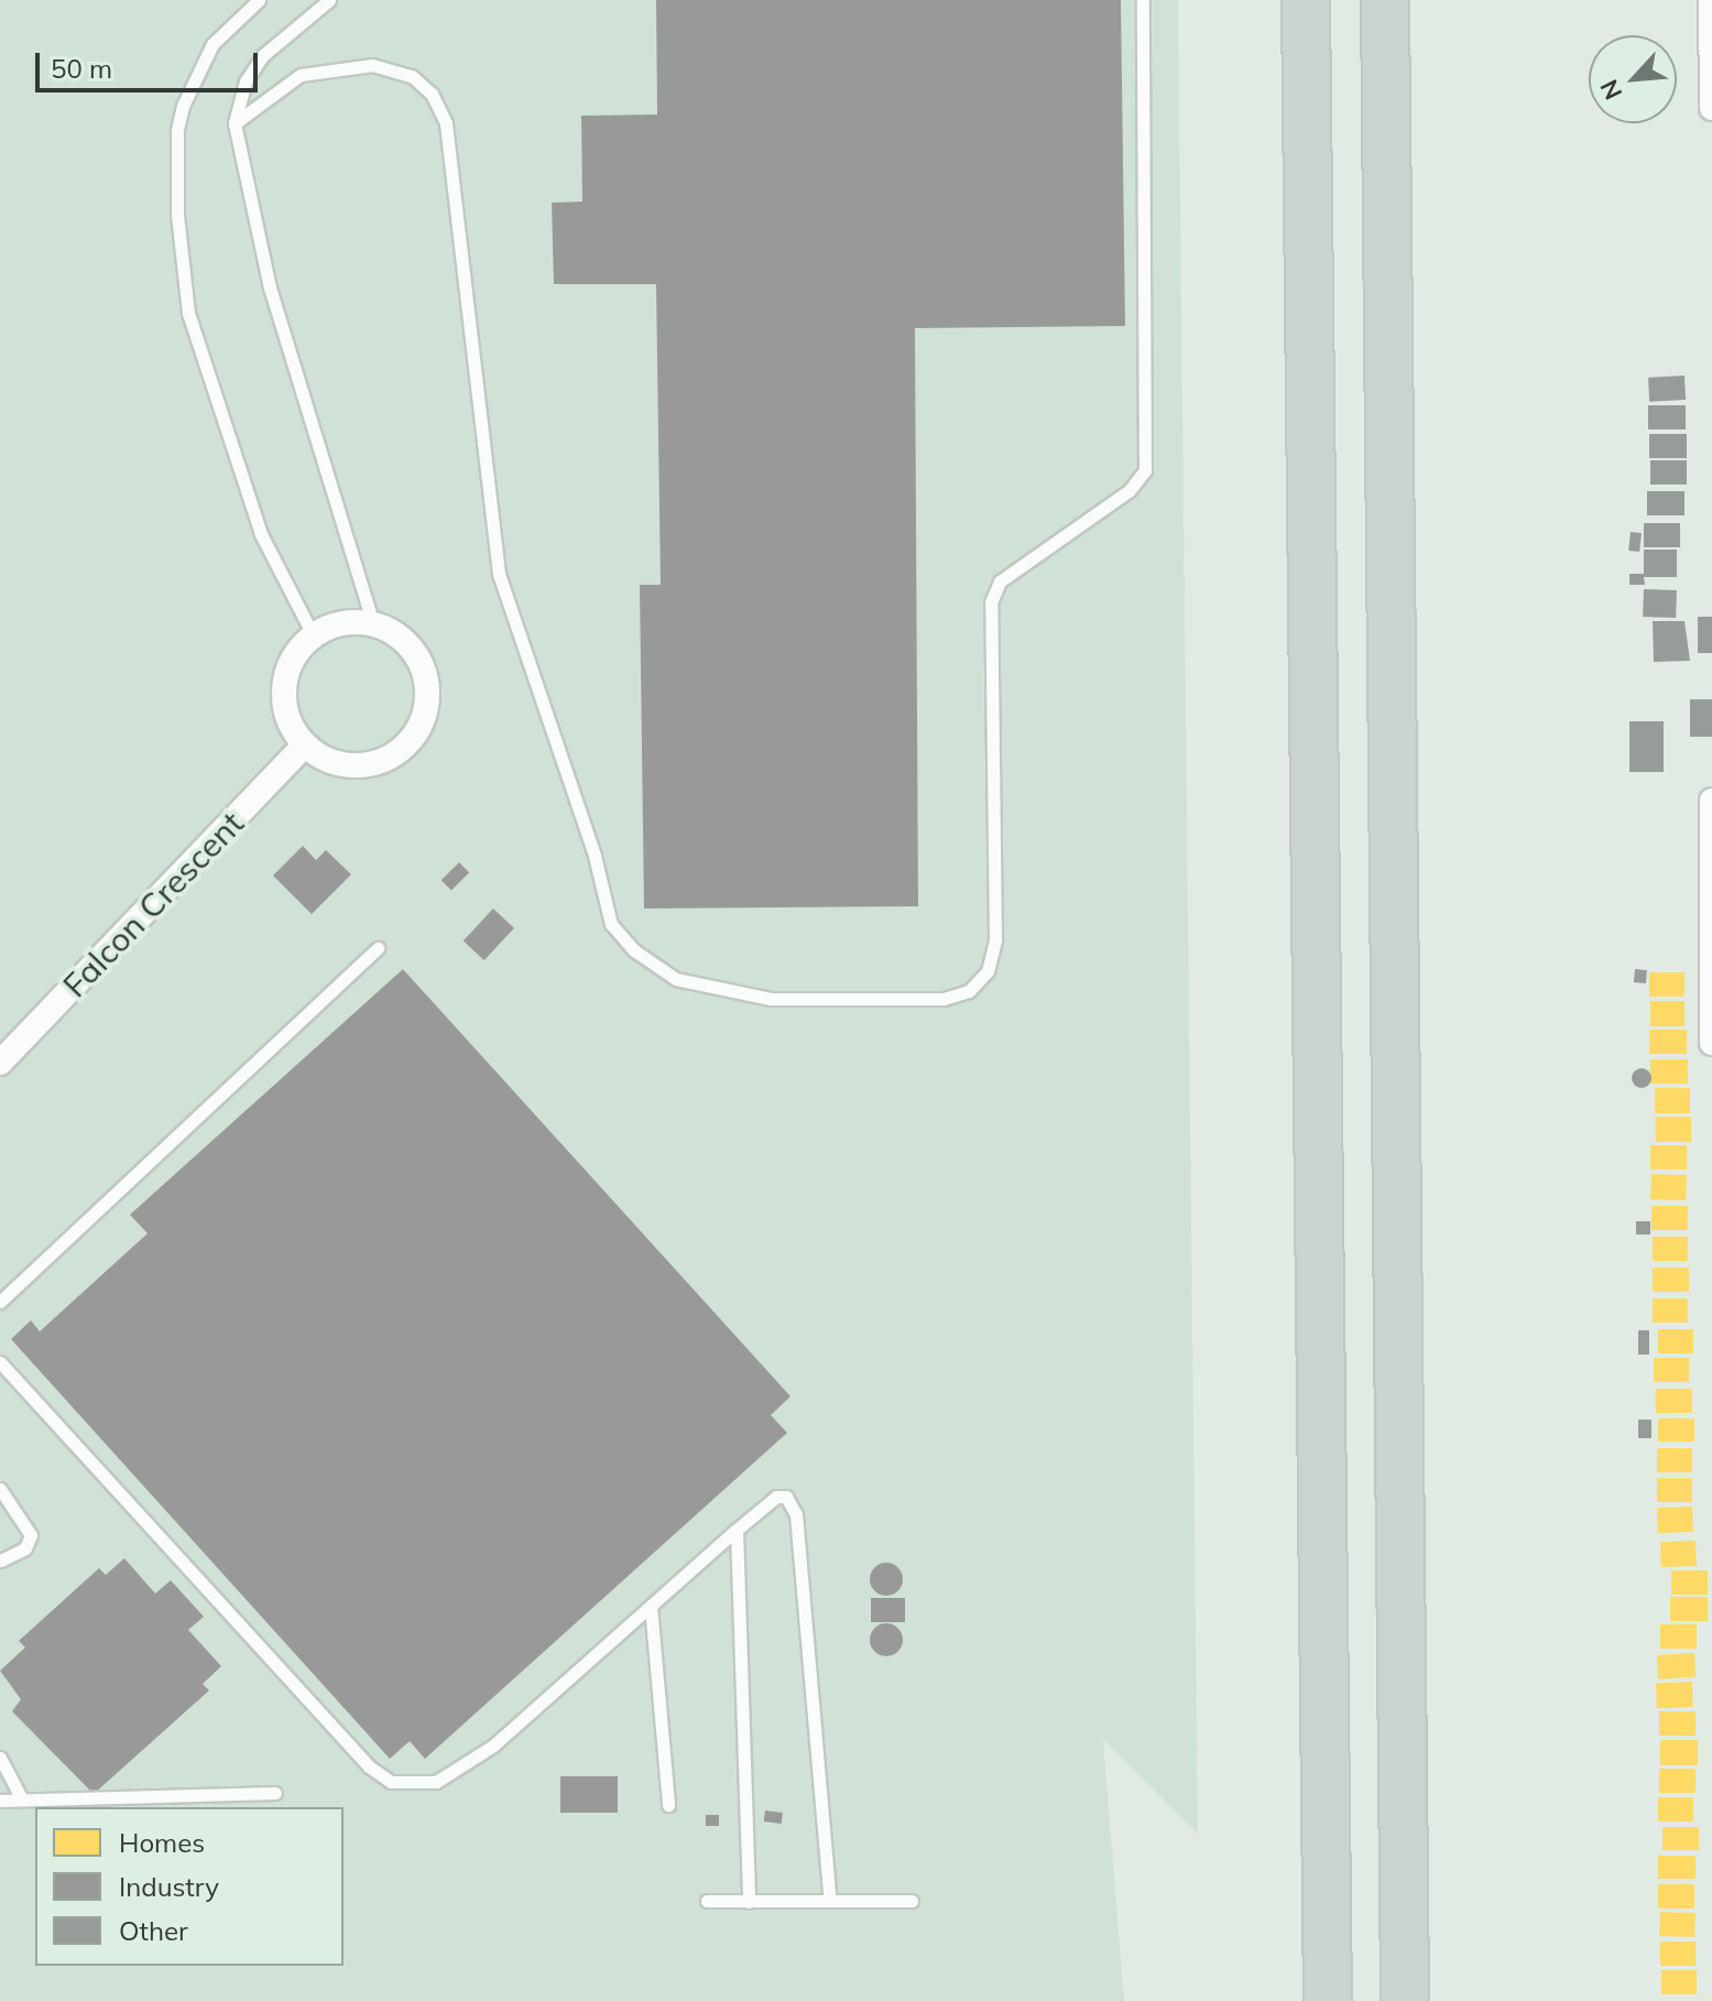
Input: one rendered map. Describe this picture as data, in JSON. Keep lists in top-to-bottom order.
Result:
{
  "streets": {
    "street": ["Falcon Crescent"]
  },
  "legend": ["Homes", "Industry", "Other"],
  "scale_bar": "50 m",
  "north": "bottom left"
}
